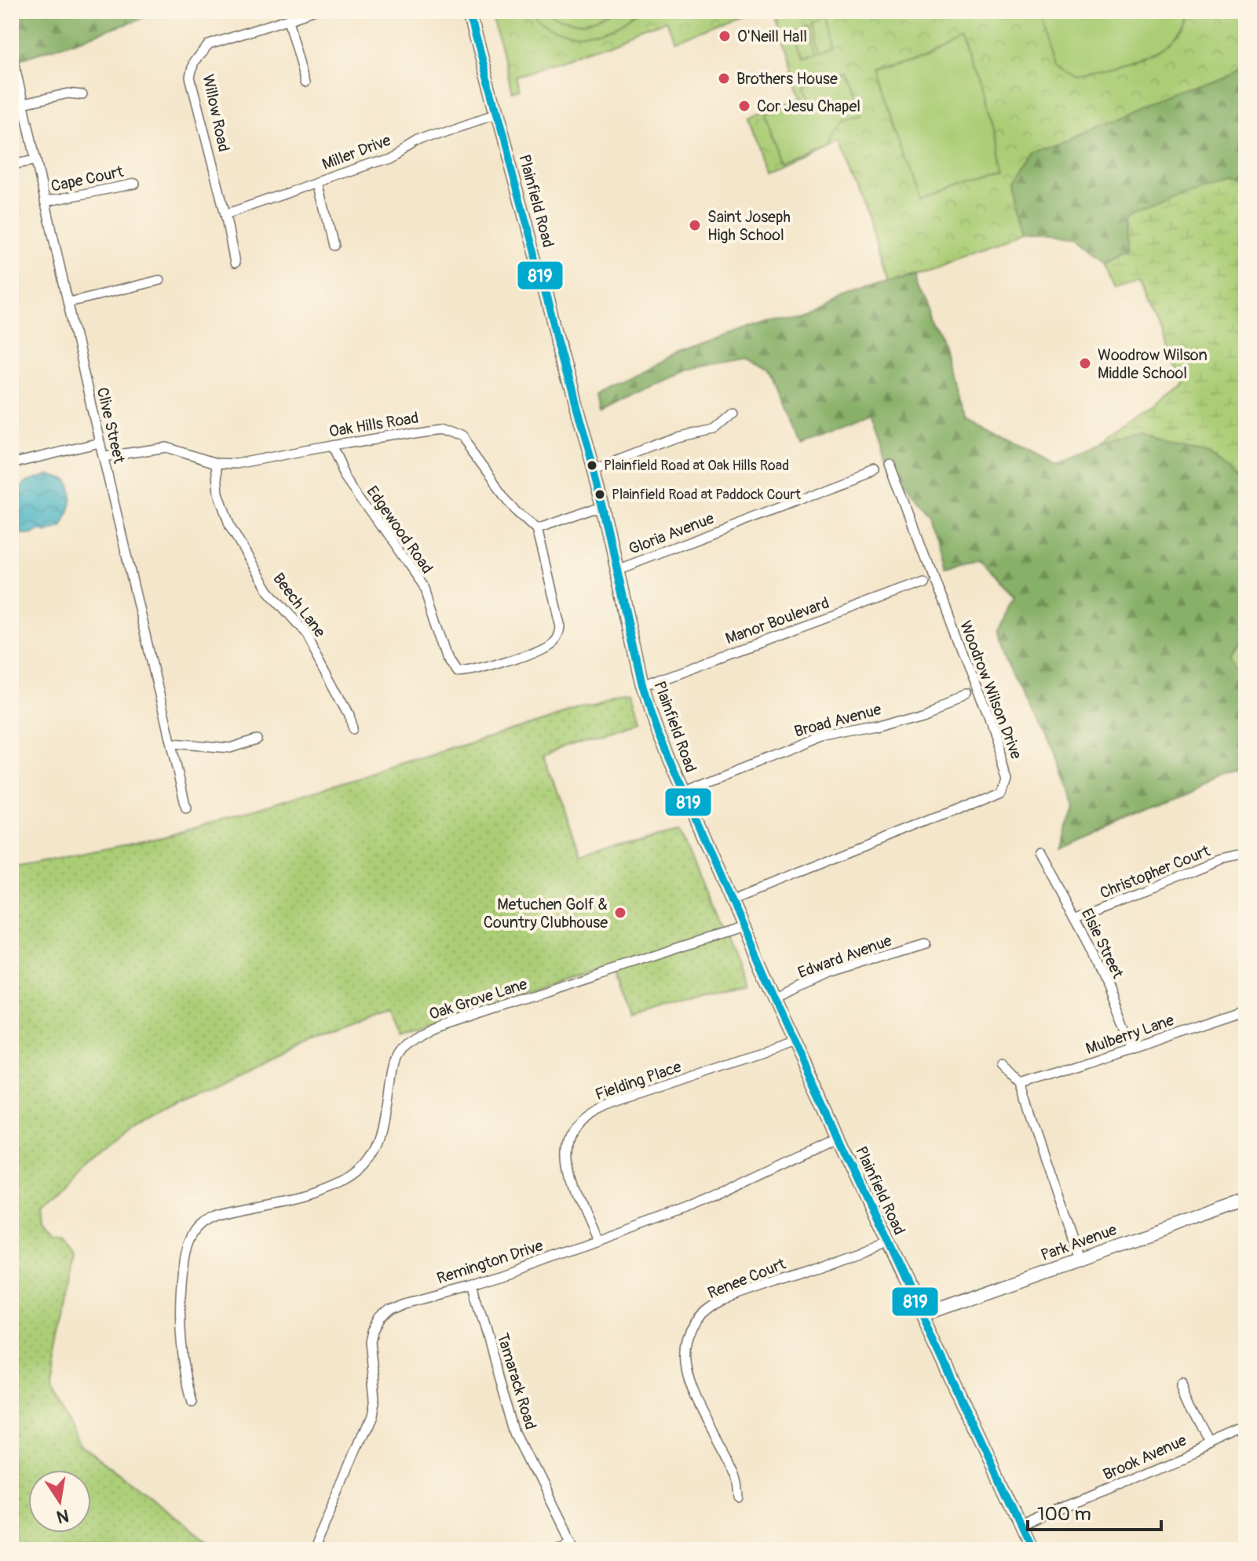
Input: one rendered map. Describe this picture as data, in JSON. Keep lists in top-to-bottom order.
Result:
{
  "streets": {
    "street": [
      "Willow Road",
      "Miller Drive",
      "Cape Court",
      "Plainfield Road",
      "Oak Hills Road",
      "Clive Street",
      "Edgewood Road",
      "Gloria Avenue",
      "Beech Lane",
      "Manor Boulevard",
      "Woodrow Wilson Drive",
      "Broad Avenue",
      "Christopher Court",
      "Elsie Street",
      "Edward Avenue",
      "Oak Grove Lane",
      "Mulberry Lane",
      "Fielding Place",
      "Park Avenue",
      "Remington Drive",
      "Renee Court",
      "Tamarack Road",
      "Brook Avenue"
    ]
  },
  "crossings": [
    ["Willow Road", "Miller Drive"],
    ["Miller Drive", "Plainfield Road"],
    ["Cape Court", "Clive Street"],
    ["Plainfield Road", "Gloria Avenue"],
    ["Plainfield Road", "Manor Boulevard"],
    ["Plainfield Road", "Woodrow Wilson Drive"],
    ["Plainfield Road", "Broad Avenue"],
    ["Plainfield Road", "Edward Avenue"],
    ["Plainfield Road", "Oak Grove Lane"],
    ["Plainfield Road", "Fielding Place"],
    ["Plainfield Road", "Park Avenue"],
    ["Plainfield Road", "Remington Drive"],
    ["Plainfield Road", "Renee Court"],
    ["Plainfield Road", "Brook Avenue"],
    ["Oak Hills Road", "Clive Street"],
    ["Oak Hills Road", "Edgewood Road"],
    ["Oak Hills Road", "Beech Lane"],
    ["Christopher Court", "Elsie Street"],
    ["Elsie Street", "Mulberry Lane"],
    ["Fielding Place", "Remington Drive"],
    ["Remington Drive", "Tamarack Road"]
  ],
  "places": [
    "O'Neill Hall",
    "Brothers House",
    "Cor Jesu Chapel",
    "Saint Joseph High School",
    "Woodrow Wilson Middle School",
    "Plainfield Road at Oak Hills Road",
    "Plainfield Road at Paddock Court",
    "Metuchen Golf & Country Clubhouse"
  ],
  "lines": ["transit line 819"],
  "scale_bar": "100 m",
  "north": "bottom"
}
